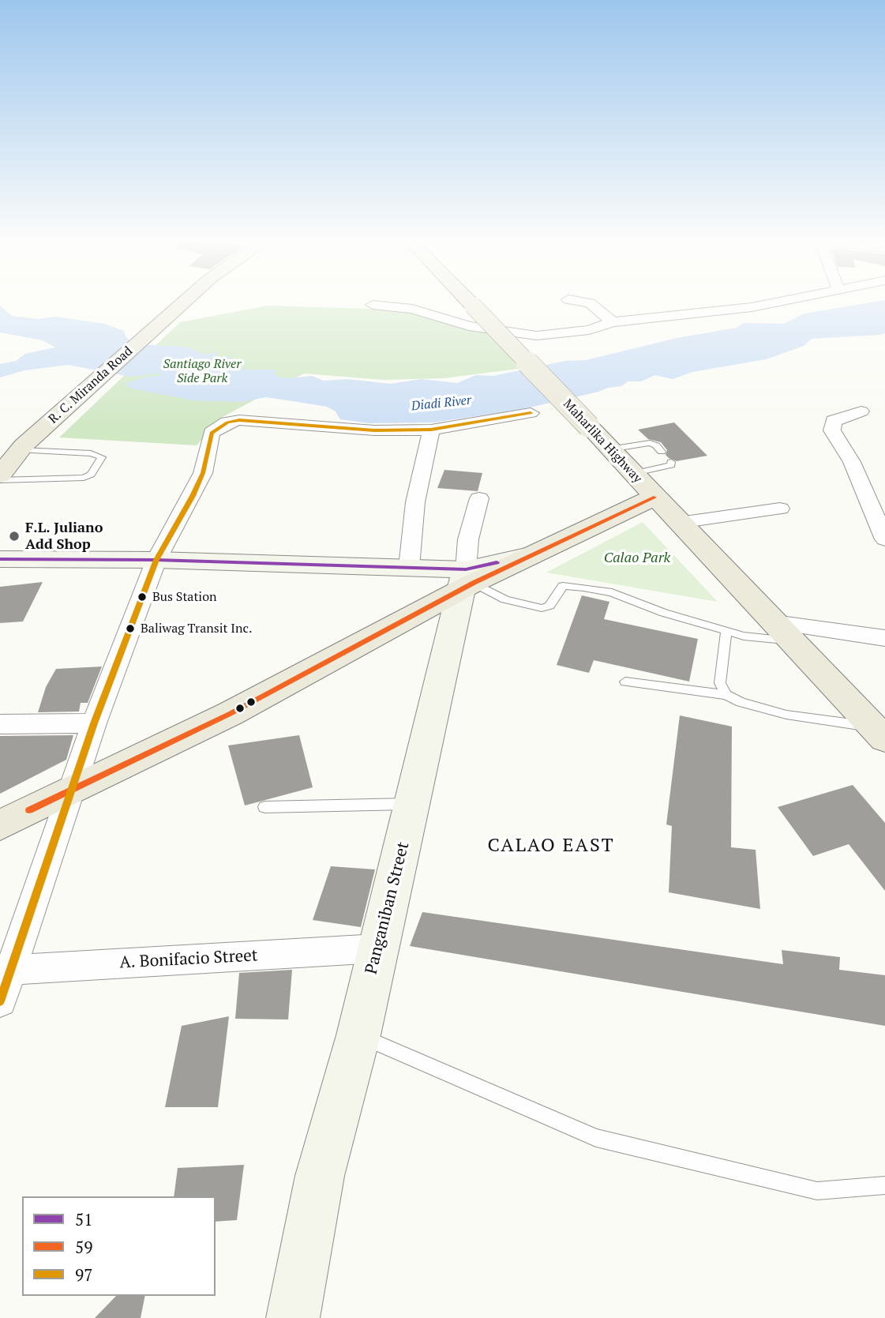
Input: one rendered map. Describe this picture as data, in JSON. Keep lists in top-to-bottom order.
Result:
{
  "streets": {
    "main road": ["R. C. Miranda Road", "Maharlika Highway"],
    "street": ["Panganiban Street", "A. Bonifacio Street"]
  },
  "crossings": [
    ["Panganiban Street", "A. Bonifacio Street"]
  ],
  "districts": ["CALAO EAST"],
  "water": ["Diadi River"],
  "parks": ["Santiago River Side Park", "Calao Park"],
  "places": ["F.L. Juliano Add Shop", "Bus Station", "Baliwag Transit Inc."],
  "lines": ["transit line 97", "transit line 59", "transit line 51"],
  "legend": ["51", "59", "97"]
}
